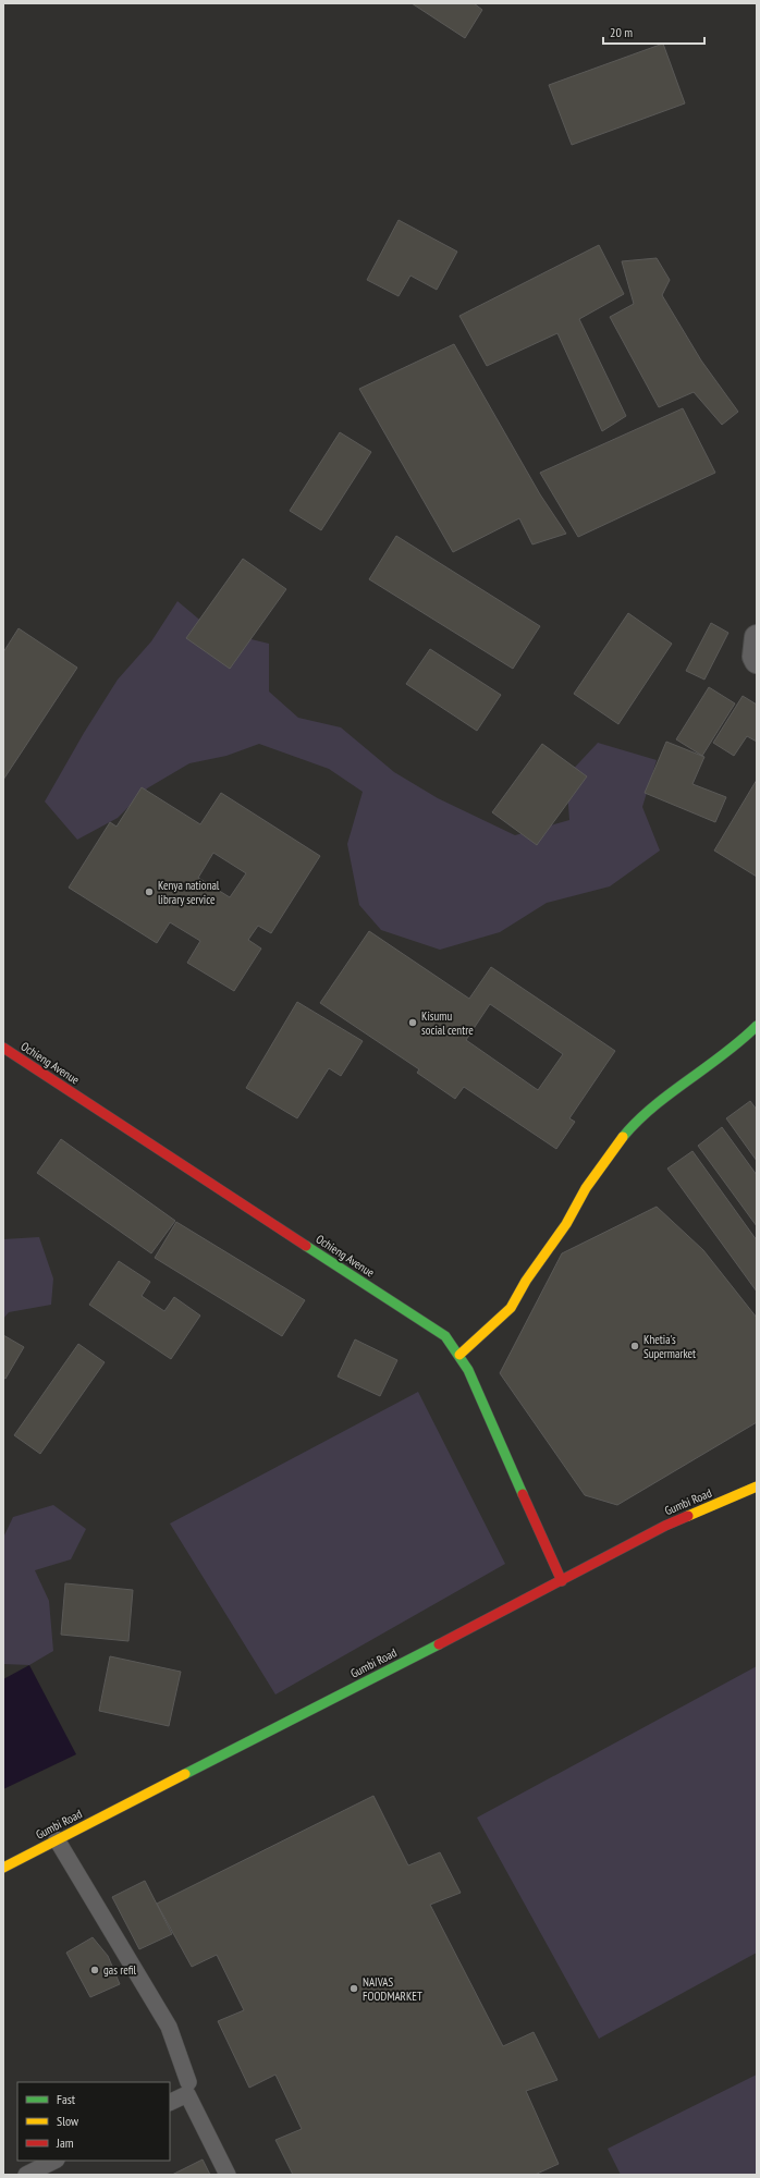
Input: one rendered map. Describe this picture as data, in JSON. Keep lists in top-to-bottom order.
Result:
{
  "streets": {
    "street": ["Ochieng Avenue", "Gumbi Road"]
  },
  "crossings": [
    ["Ochieng Avenue", "Gumbi Road"]
  ],
  "places": [
    "Kenya national library service",
    "Kisumu social centre",
    "Khetia's Supermarket",
    "gas refil",
    "NAIVAS FOODMARKET"
  ],
  "legend": ["Fast", "Slow", "Jam"],
  "scale_bar": "20 m"
}
